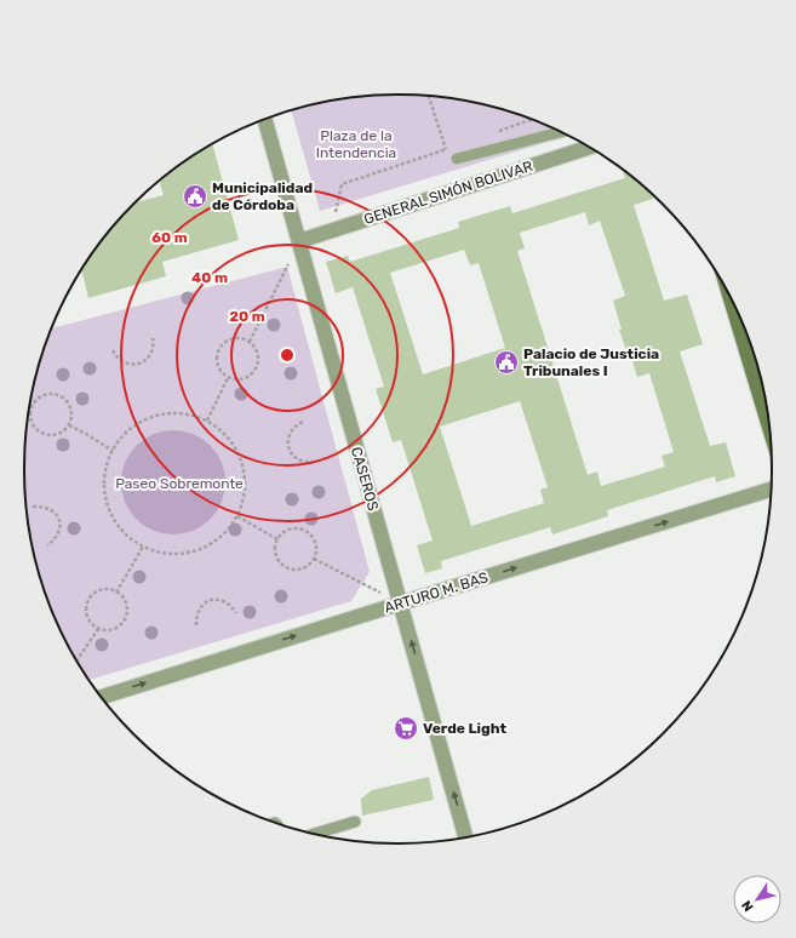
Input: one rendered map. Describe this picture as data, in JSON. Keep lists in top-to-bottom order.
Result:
{
  "streets": {
    "street": ["GENERAL SIMÓN BOLIVAR", "CASEROS", "ARTURO M. BAS"]
  },
  "crossings": [
    ["GENERAL SIMÓN BOLIVAR", "CASEROS"],
    ["CASEROS", "ARTURO M. BAS"]
  ],
  "one_way": ["ARTURO M. BAS"],
  "parks": ["Plaza de la Intendencia", "Paseo Sobremonte"],
  "places": {
    "public building": ["Municipalidad de Córdoba", "Palacio de Justicia Tribunales I"],
    "supermarket": ["Verde Light"]
  },
  "north": "bottom left",
  "rings": ["60 m", "40 m", "20 m"]
}
